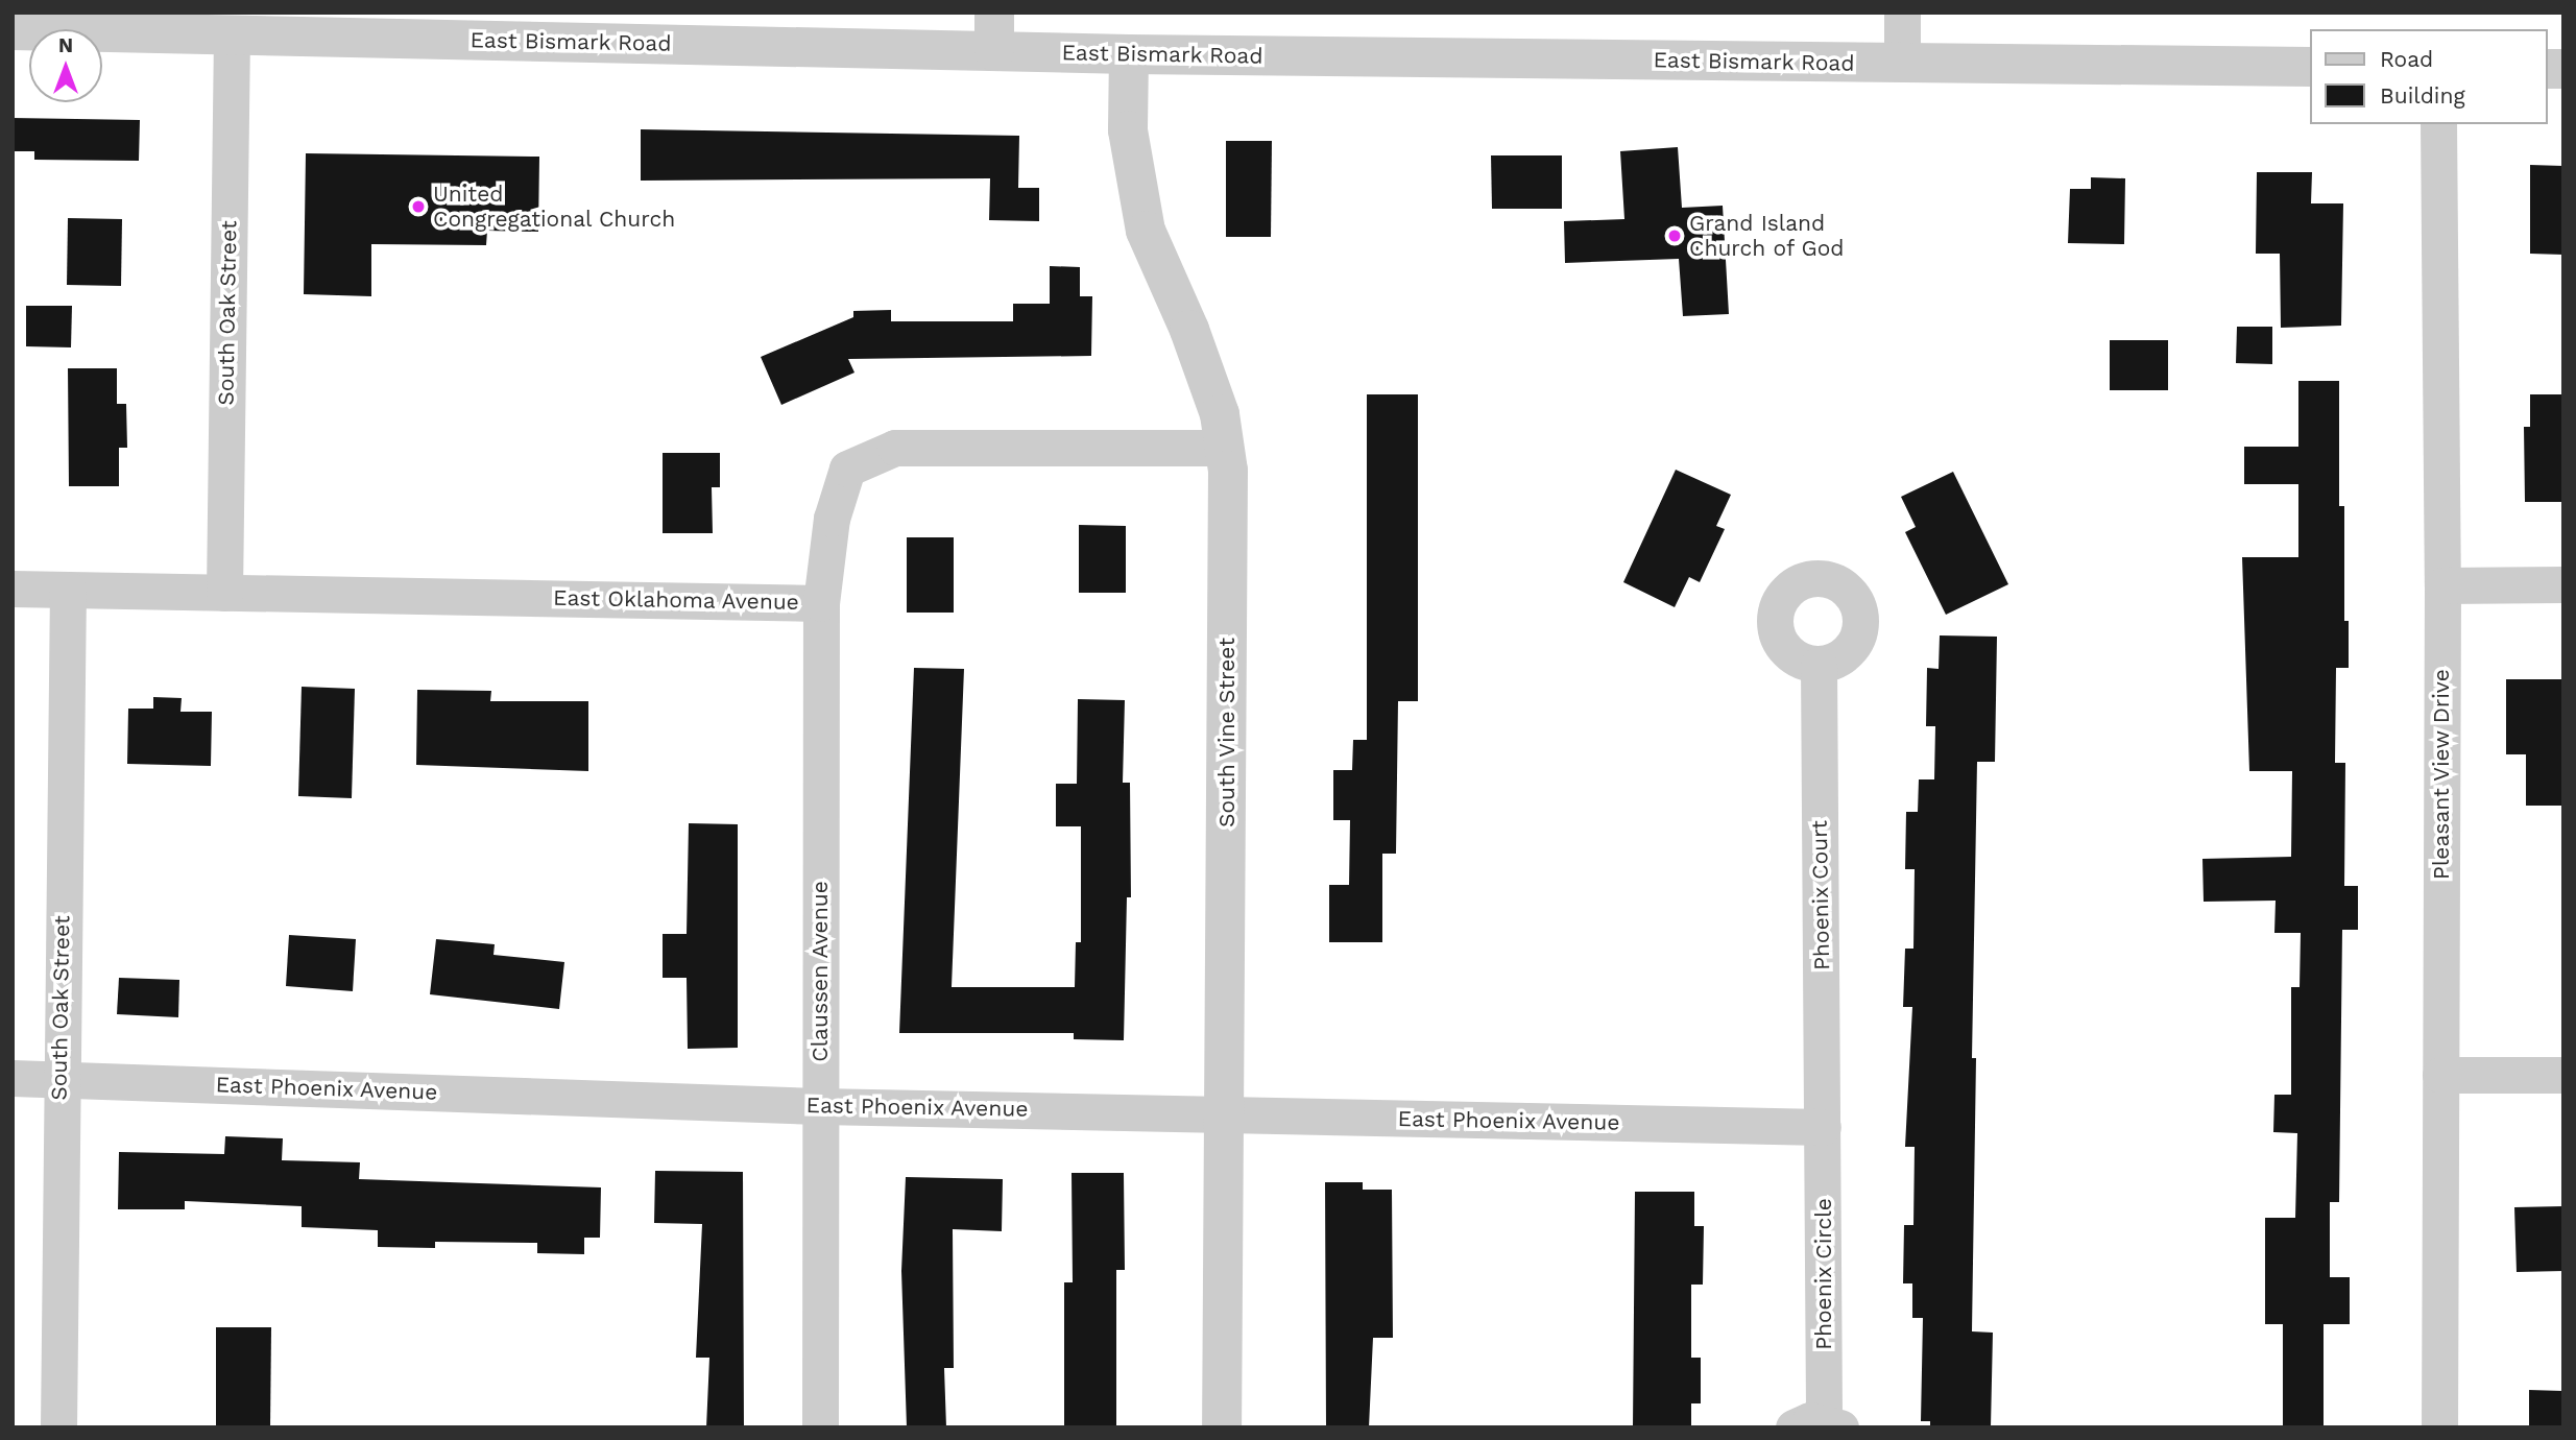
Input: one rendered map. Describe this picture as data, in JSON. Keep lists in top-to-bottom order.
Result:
{
  "streets": {
    "street": [
      "East Bismark Road",
      "South Oak Street",
      "East Oklahoma Avenue",
      "South Vine Street",
      "Pleasant View Drive",
      "Phoenix Court",
      "Claussen Avenue",
      "East Phoenix Avenue",
      "Phoenix Circle"
    ]
  },
  "crossings": [
    ["East Bismark Road", "South Oak Street"],
    ["East Bismark Road", "South Vine Street"],
    ["South Oak Street", "East Oklahoma Avenue"],
    ["South Oak Street", "East Phoenix Avenue"],
    ["East Oklahoma Avenue", "South Vine Street"],
    ["East Oklahoma Avenue", "Claussen Avenue"],
    ["South Vine Street", "East Phoenix Avenue"],
    ["Phoenix Court", "East Phoenix Avenue"],
    ["Phoenix Court", "Phoenix Circle"],
    ["Claussen Avenue", "East Phoenix Avenue"],
    ["East Phoenix Avenue", "Phoenix Circle"]
  ],
  "places": ["United Congregational Church", "Grand Island Church of God"],
  "legend": ["Road", "Building"],
  "north": "top"
}
